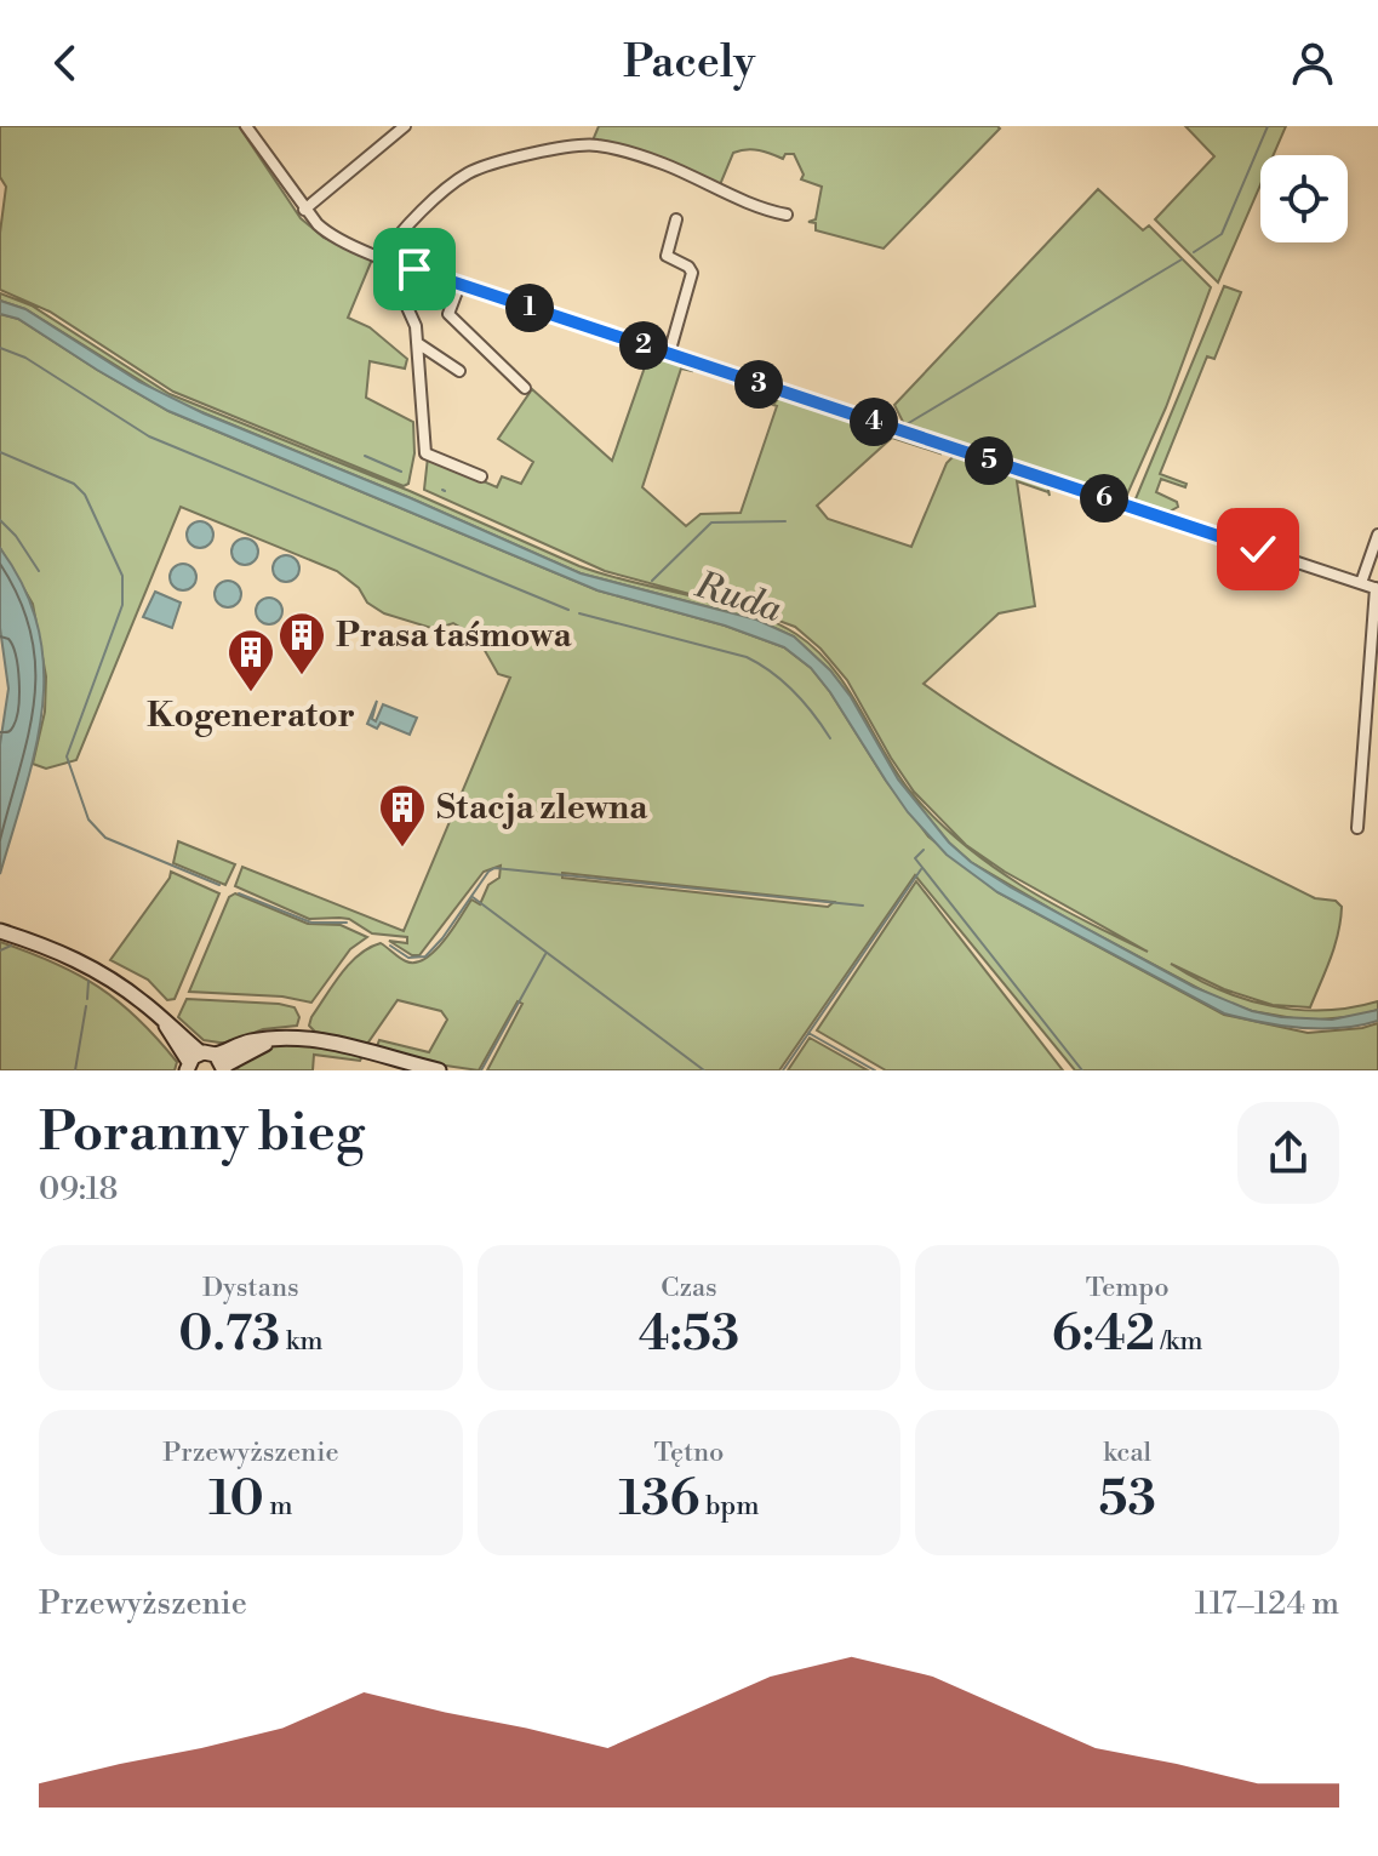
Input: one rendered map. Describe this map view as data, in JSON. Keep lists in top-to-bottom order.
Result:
{
  "water": ["Ruda"],
  "places": {
    "building": ["Prasa taśmowa", "Kogenerator", "Stacja zlewna"]
  },
  "page": {
    "header": "Pacely",
    "pins": [
      "1",
      "2",
      "3",
      "4",
      "5",
      "6"
    ],
    "heading": ["Poranny bieg", "09:18"],
    "stats": [
      ["Dystans", "0.73 km"],
      ["Czas", "4:53"],
      ["Tempo", "6:42 /km"],
      ["Przewyższenie", "10 m"],
      ["Tętno", "136 bpm"],
      ["kcal", "53"]
    ],
    "chart": ["Przewyższenie", "117–124 m"]
  }
}
